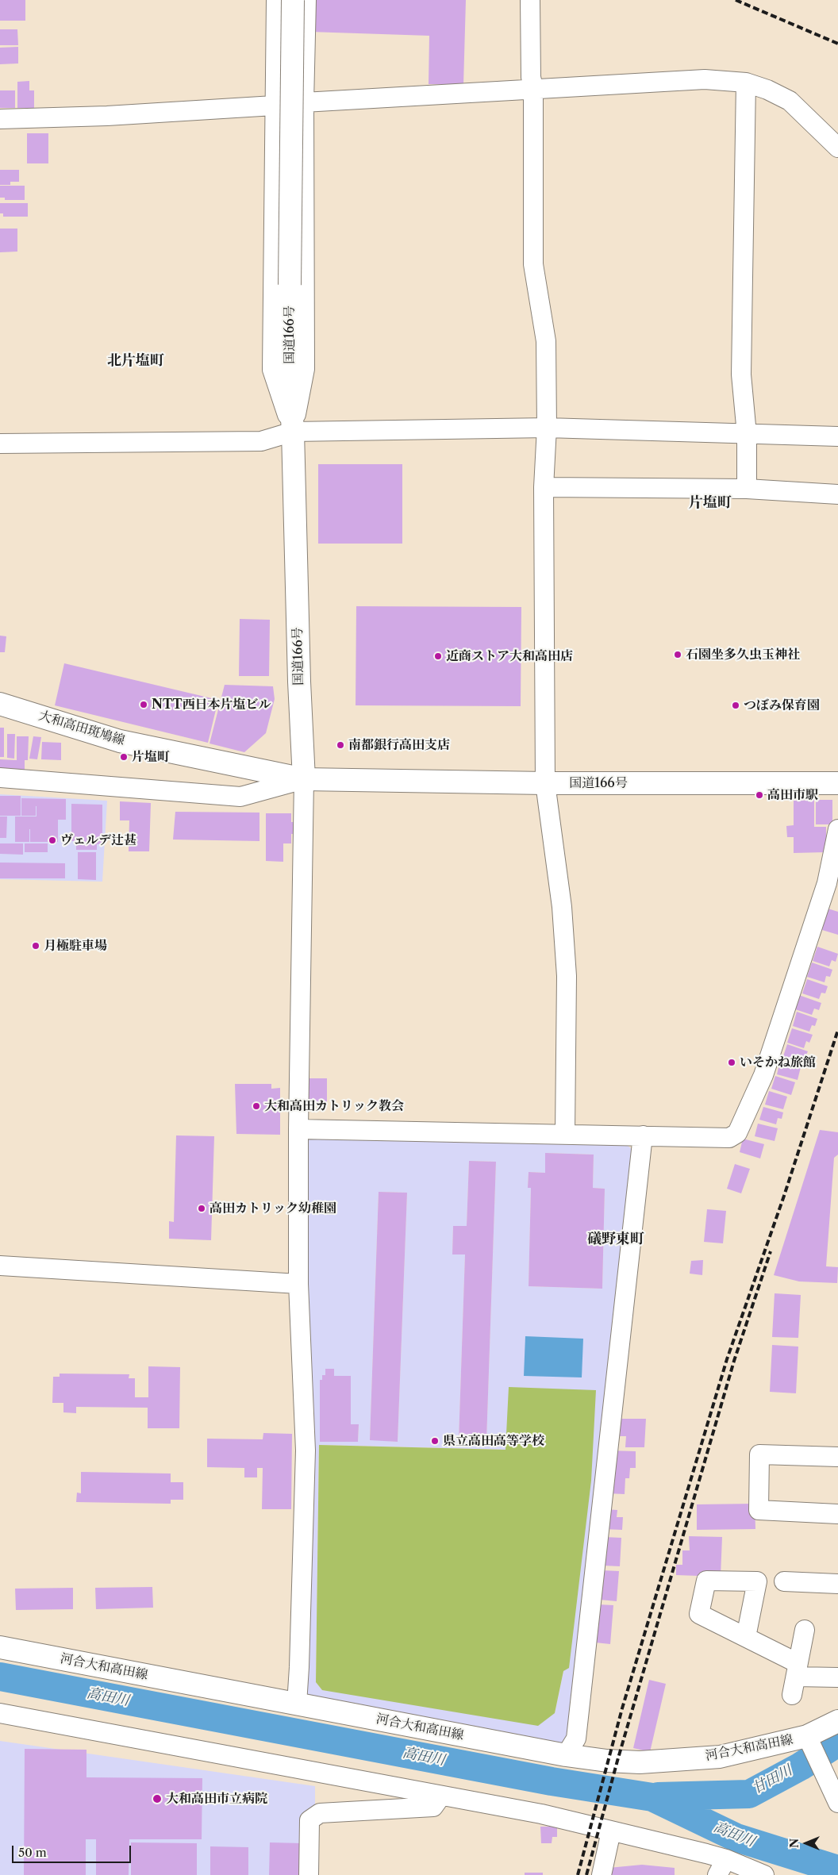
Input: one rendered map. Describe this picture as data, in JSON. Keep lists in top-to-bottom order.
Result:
{
  "streets": {
    "main road": ["国道166号", "大和高田斑鳩線", "河合大和高田線"]
  },
  "crossings": [
    ["国道166号", "大和高田斑鳩線"]
  ],
  "districts": ["北片塩町", "片塩町", "礒野東町"],
  "water": ["高田川", "甘田川"],
  "places": [
    "石園坐多久虫玉神社",
    "近商ストア大和高田店",
    "NTT西日本片塩ビル",
    "つぼみ保育園",
    "南都銀行高田支店",
    "片塩町",
    "高田市駅",
    "ヴェルデ辻甚",
    "月極駐車場",
    "いそかね旅館",
    "大和高田カトリック教会",
    "高田カトリック幼稚園",
    "県立高田高等学校",
    "大和高田市立病院"
  ],
  "scale_bar": "50 m",
  "north": "left"
}
